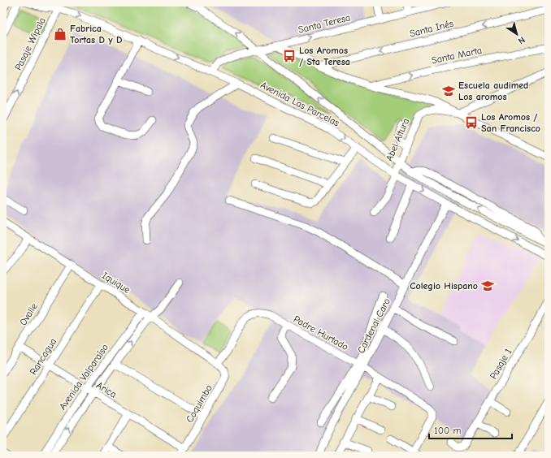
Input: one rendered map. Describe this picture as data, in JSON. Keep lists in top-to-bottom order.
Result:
{
  "streets": {
    "street": [
      "Santa Teresa",
      "Santa Inés",
      "Pasaje Wipala",
      "Santa Marta",
      "Avenida Las Parcelas",
      "Abel Altura",
      "Iquique",
      "Ovalle",
      "Cardenal Caro",
      "Padre Hurtado",
      "Rancagua",
      "Pasaje 1",
      "Avenida Valparaíso",
      "Arica",
      "Coquimbo"
    ]
  },
  "crossings": [
    ["Santa Teresa", "Avenida Las Parcelas"],
    ["Pasaje Wipala", "Avenida Las Parcelas"],
    ["Avenida Las Parcelas", "Abel Altura"],
    ["Avenida Las Parcelas", "Cardenal Caro"],
    ["Iquique", "Ovalle"],
    ["Iquique", "Padre Hurtado"],
    ["Iquique", "Rancagua"],
    ["Iquique", "Avenida Valparaíso"],
    ["Iquique", "Coquimbo"],
    ["Ovalle", "Arica"],
    ["Cardenal Caro", "Padre Hurtado"],
    ["Padre Hurtado", "Coquimbo"],
    ["Rancagua", "Arica"],
    ["Avenida Valparaíso", "Arica"],
    ["Arica", "Coquimbo"]
  ],
  "one_way": ["Santa Teresa", "Santa Inés"],
  "places": {
    "shop": ["Fabrica Tortas D y D"],
    "bus stop": ["Los Aromos / Sta Teresa", "Los Aromos / San Francisco"],
    "school or university": ["Escuela audimed Los aromos", "Colegio Hispano"]
  },
  "scale_bar": "100 m",
  "north": "bottom right"
}
